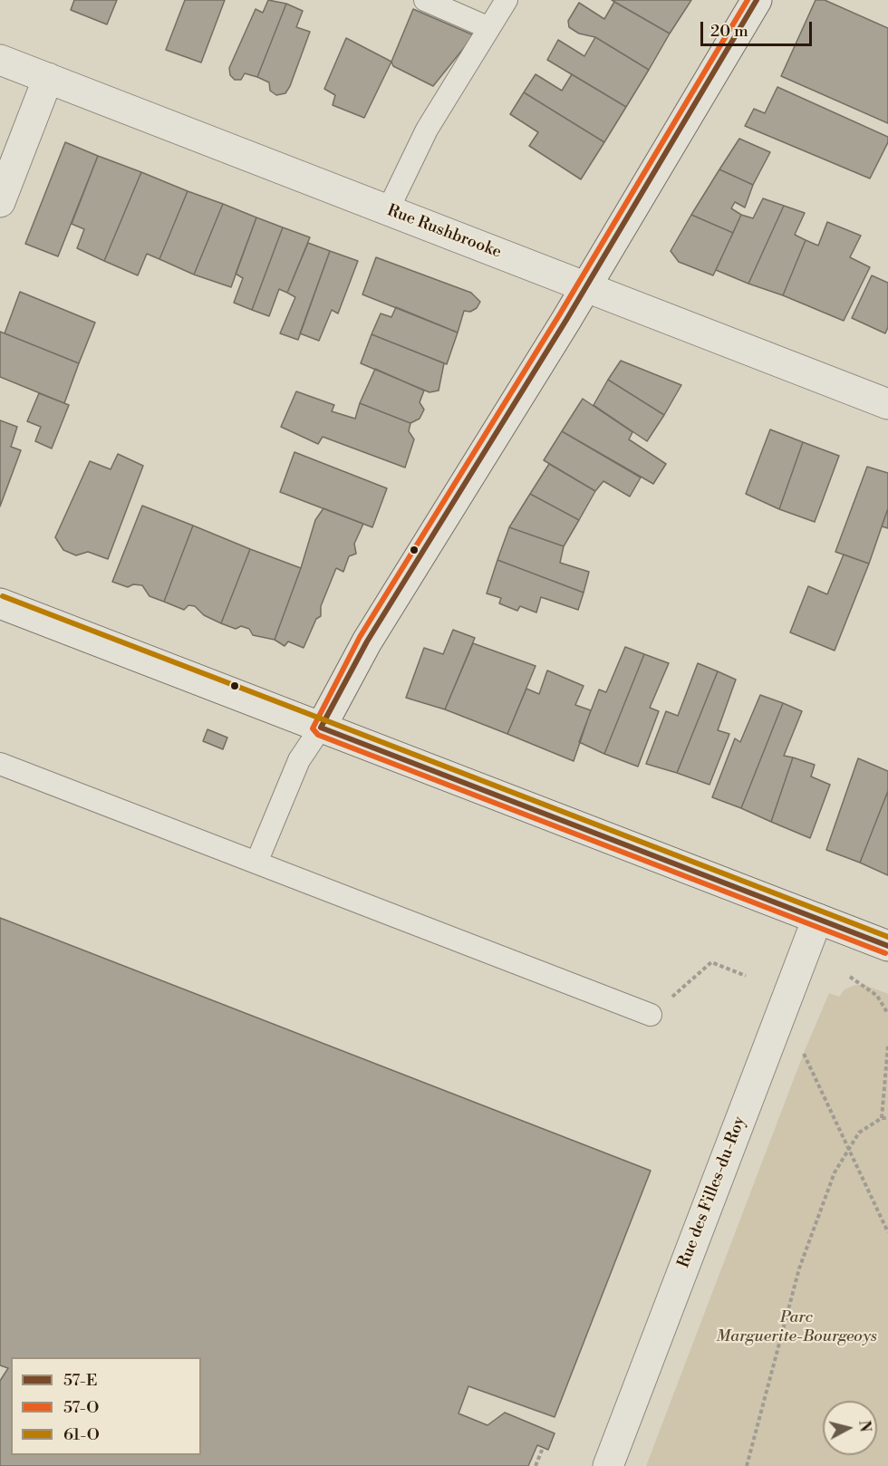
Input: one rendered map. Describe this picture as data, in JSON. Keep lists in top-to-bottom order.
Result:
{
  "streets": {
    "street": ["Rue Rushbrooke", "Rue des Filles-du-Roy"]
  },
  "parks": ["Parc Marguerite-Bourgeoys"],
  "lines": ["transit line 57-E", "transit line 57-O", "transit line 61-O"],
  "legend": ["57-E", "57-O", "61-O"],
  "scale_bar": "20 m",
  "north": "right"
}
